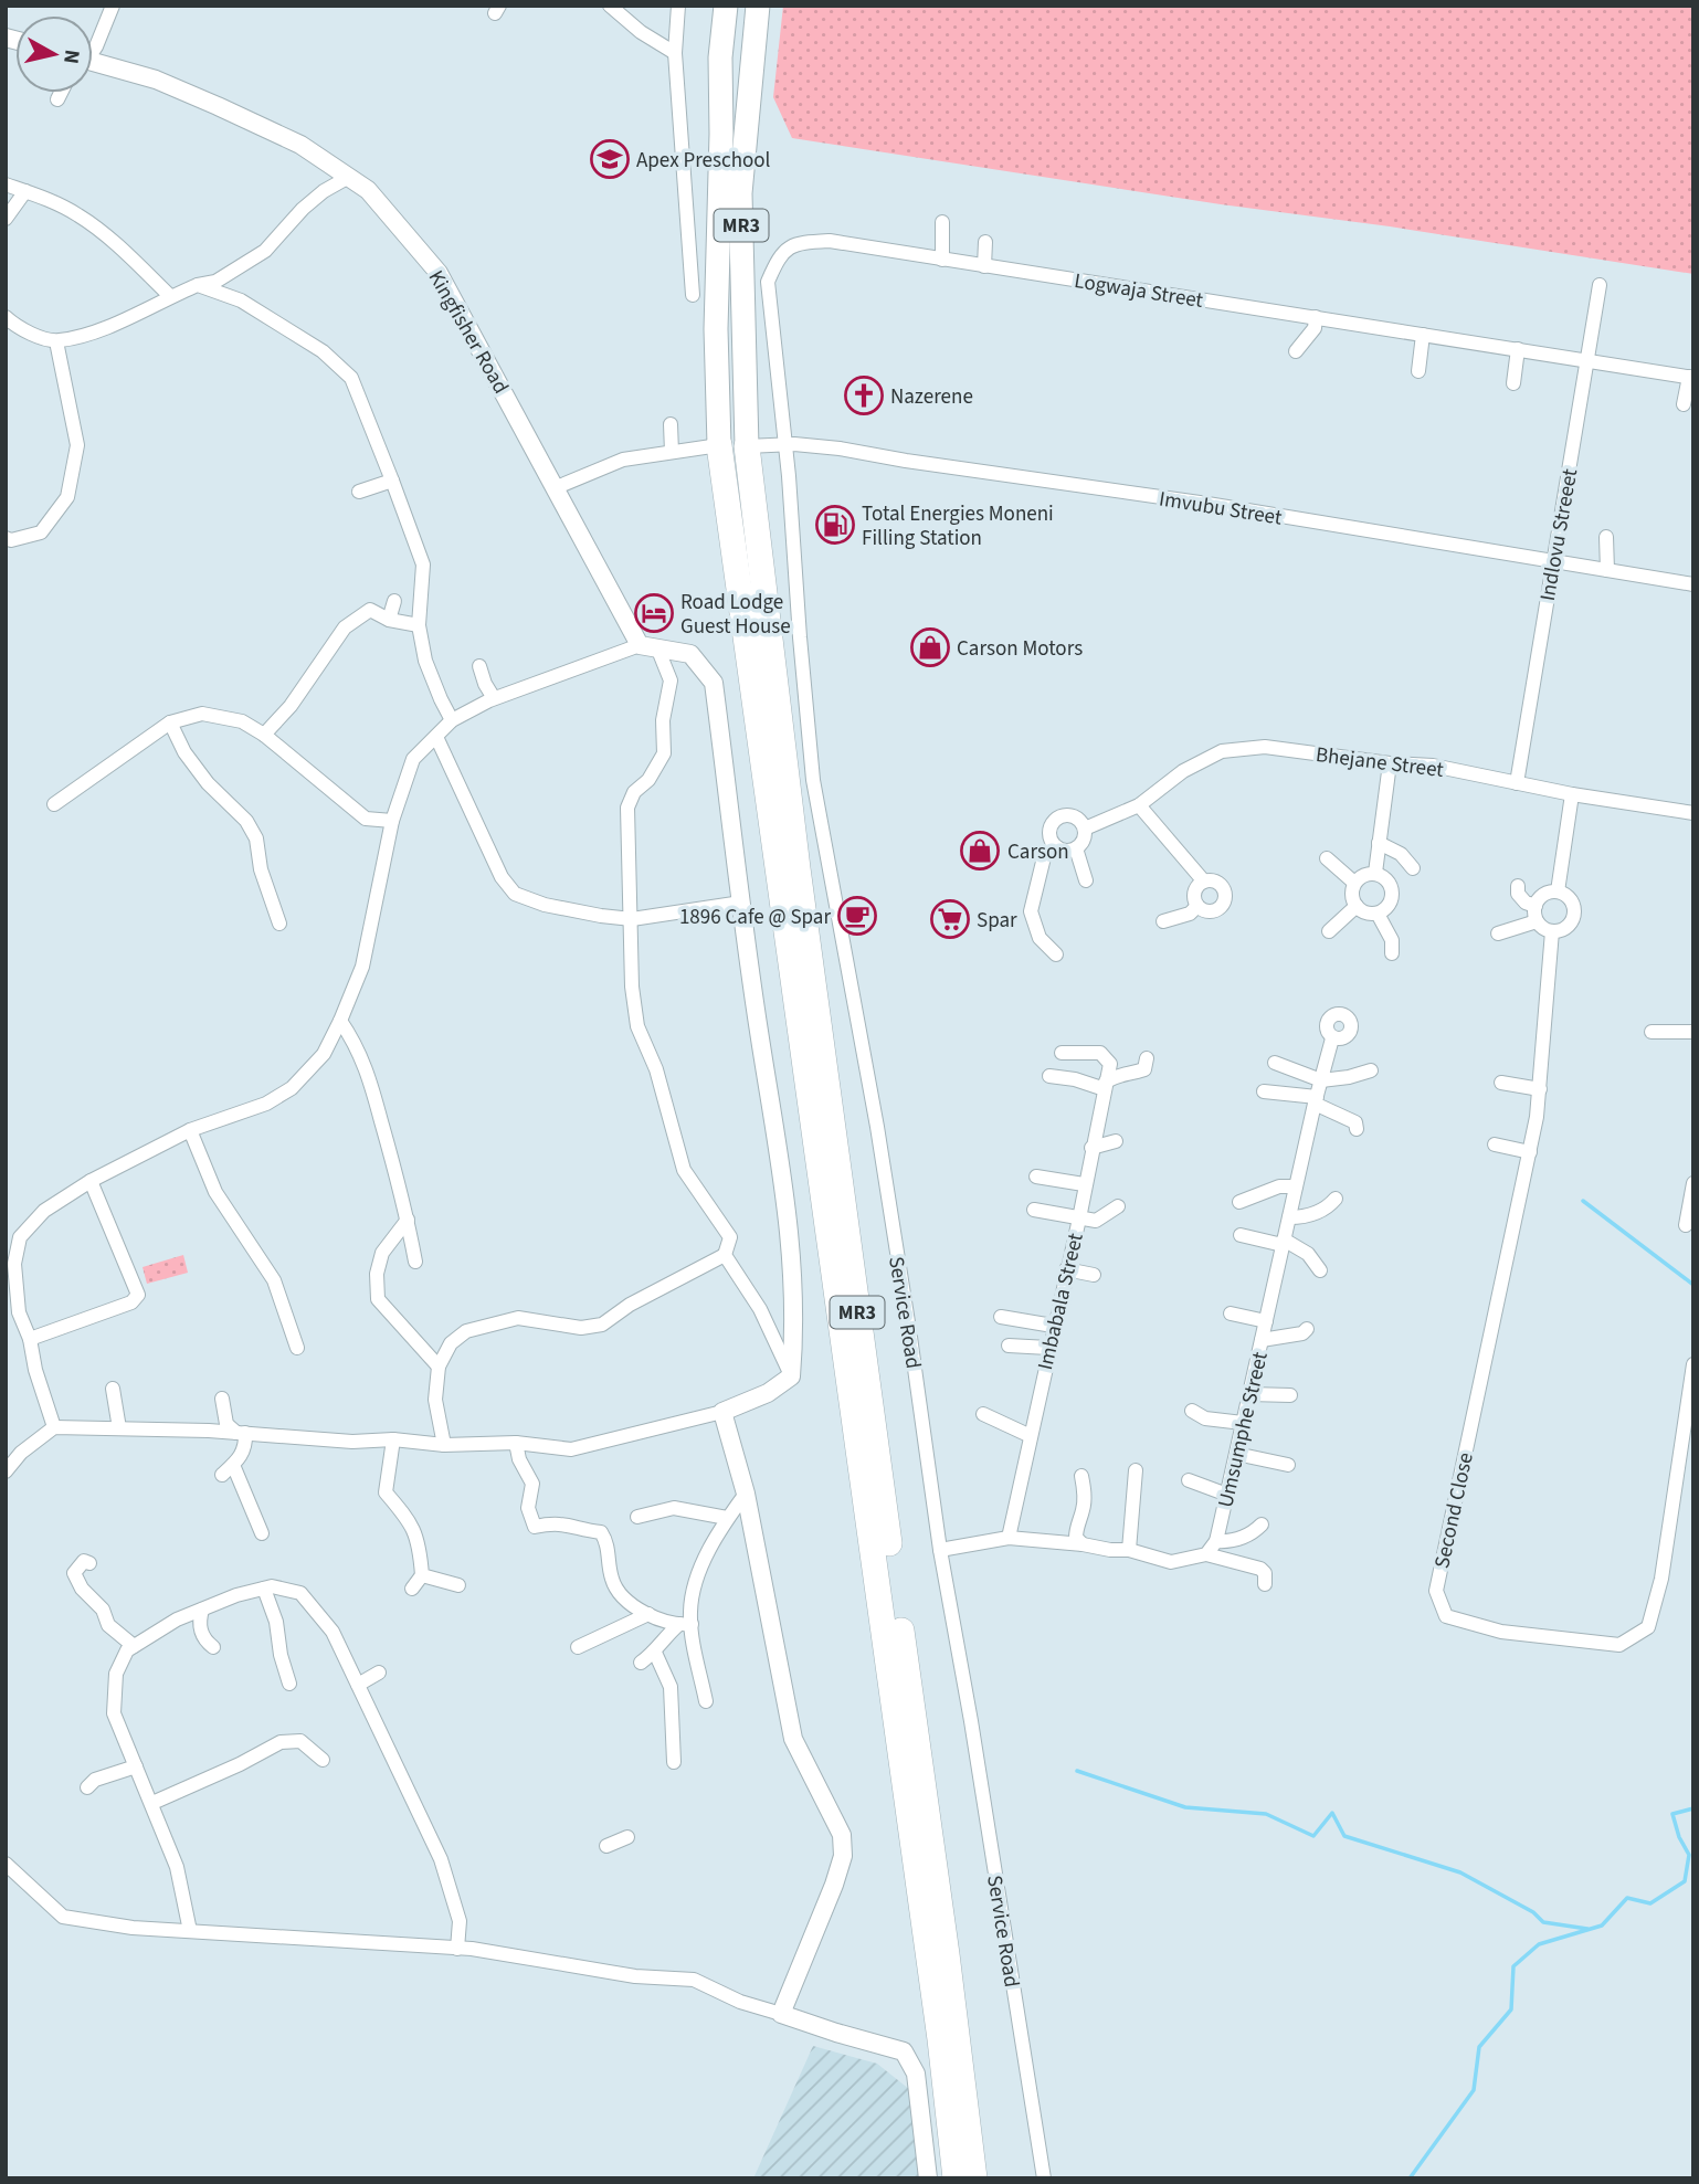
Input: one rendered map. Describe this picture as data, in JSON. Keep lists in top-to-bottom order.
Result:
{
  "streets": {
    "highway": ["MR3"],
    "street": [
      "Logwaja Street",
      "Kingfisher Road",
      "Imvubu Street",
      "Indlovu Streeet",
      "Bhejane Street",
      "Imbabala Street",
      "Service Road",
      "Umsumphe Street",
      "Second Close"
    ]
  },
  "crossings": [
    ["MR3", "Imvubu Street"],
    ["Logwaja Street", "Imvubu Street"],
    ["Logwaja Street", "Indlovu Streeet"],
    ["Logwaja Street", "Service Road"],
    ["Imvubu Street", "Indlovu Streeet"],
    ["Imvubu Street", "Service Road"],
    ["Indlovu Streeet", "Bhejane Street"]
  ],
  "places": {
    "school or university": ["Apex Preschool"],
    "church": ["Nazerene"],
    "fuel station": ["Total Energies Moneni Filling Station"],
    "hotel": ["Road Lodge Guest House"],
    "shop": ["Carson Motors", "Carson"],
    "cafe": ["1896 Cafe @ Spar"],
    "supermarket": ["Spar"]
  },
  "north": "right"
}
